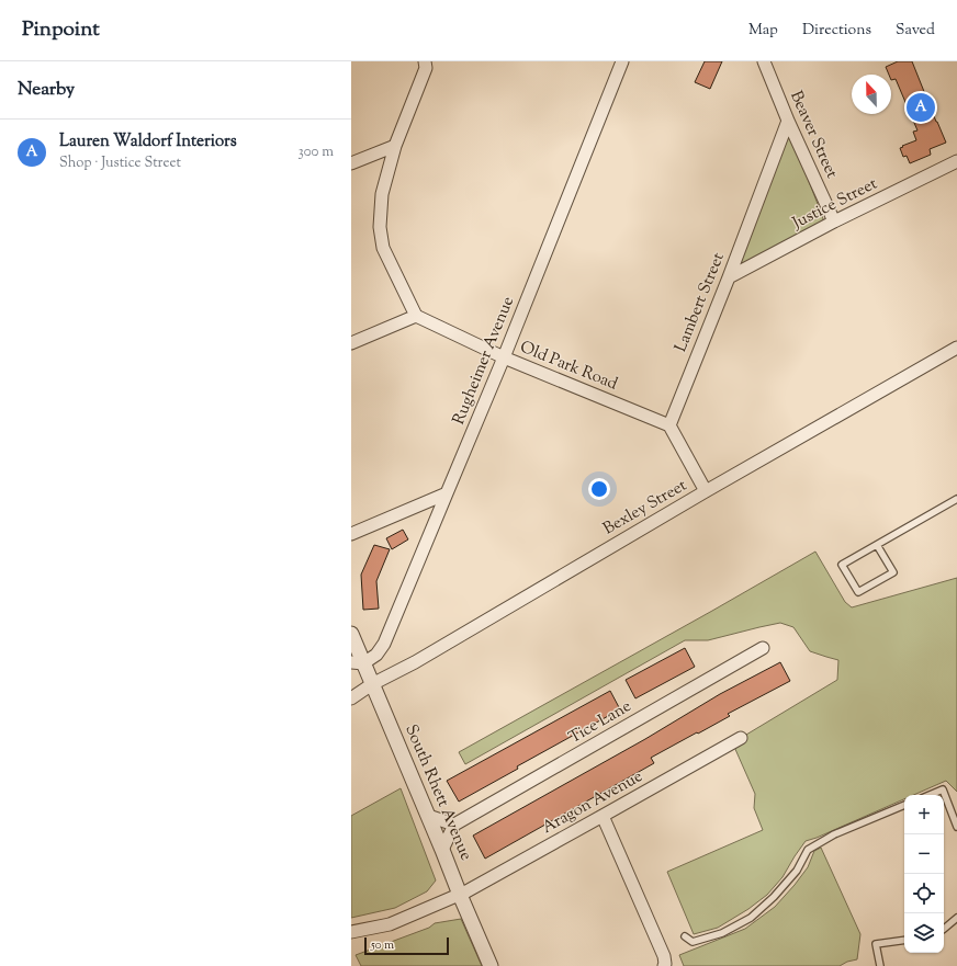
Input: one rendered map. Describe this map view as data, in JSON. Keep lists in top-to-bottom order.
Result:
{
  "streets": {
    "street": [
      "Beaver Street",
      "Justice Street",
      "Lambert Street",
      "Rugheimer Avenue",
      "Old Park Road",
      "Bexley Street",
      "Tice Lane",
      "South Rhett Avenue",
      "Aragon Avenue"
    ]
  },
  "crossings": [
    ["Beaver Street", "Justice Street"],
    ["Beaver Street", "Lambert Street"],
    ["Justice Street", "Lambert Street"],
    ["Lambert Street", "Old Park Road"],
    ["Rugheimer Avenue", "Old Park Road"],
    ["Rugheimer Avenue", "South Rhett Avenue"],
    ["Bexley Street", "South Rhett Avenue"],
    ["South Rhett Avenue", "Aragon Avenue"]
  ],
  "scale_bar": "50 m",
  "north": "top",
  "page": {
    "header": "Pinpoint",
    "nav": ["Map", "Directions", "Saved"],
    "heading": "Nearby",
    "pins": "A",
    "list": [
      {
        "mark": "A",
        "name": "Lauren Waldorf Interiors",
        "note": "Shop · Justice Street",
        "value": "300 m"
      }
    ],
    "map_buttons": ["+", "−"],
    "scale": "50 m"
  }
}
